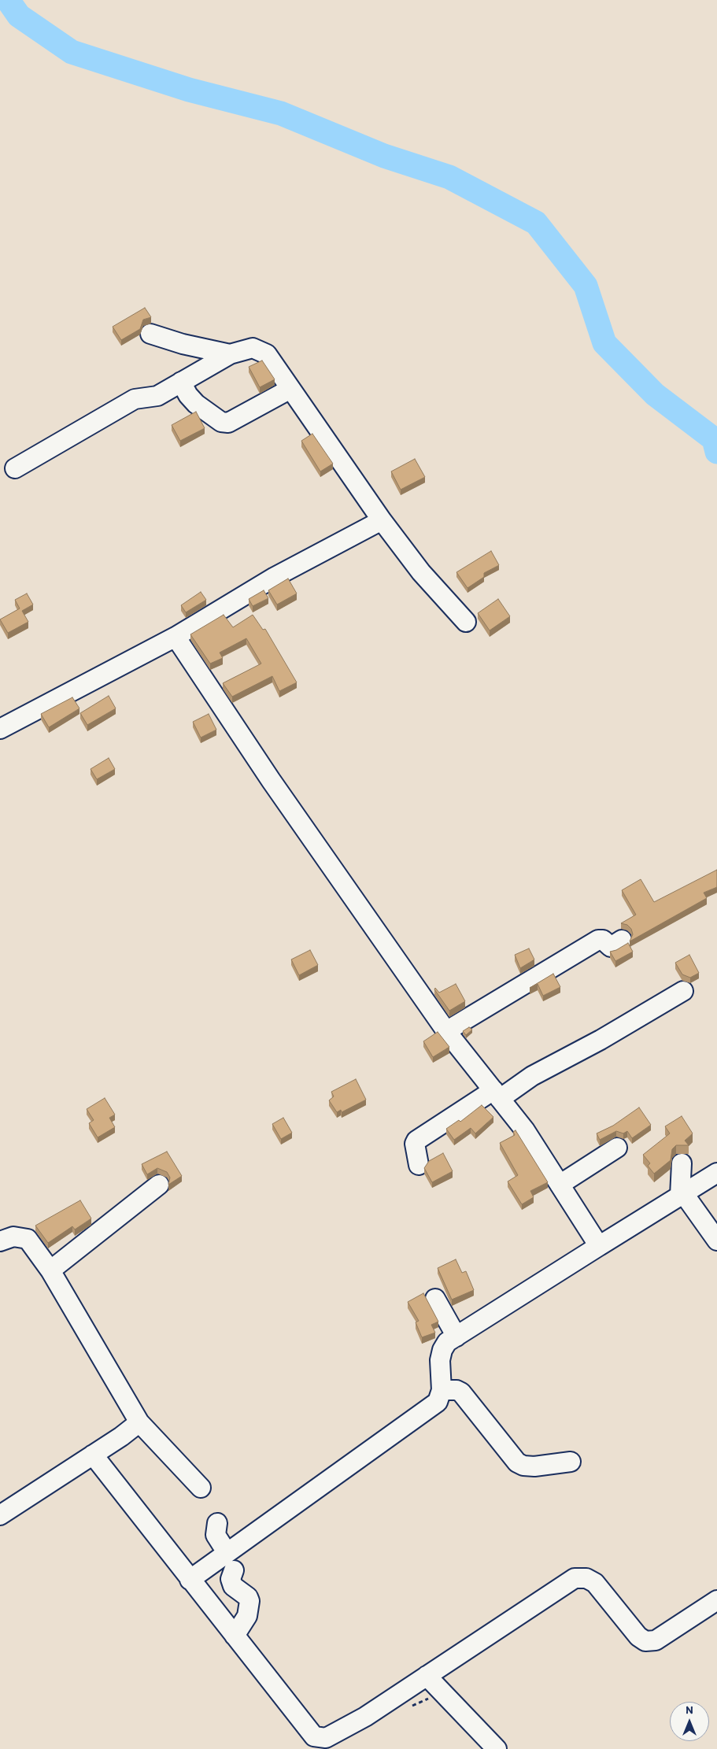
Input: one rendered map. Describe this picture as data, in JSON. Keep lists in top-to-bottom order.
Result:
{
  "north": "top"
}
